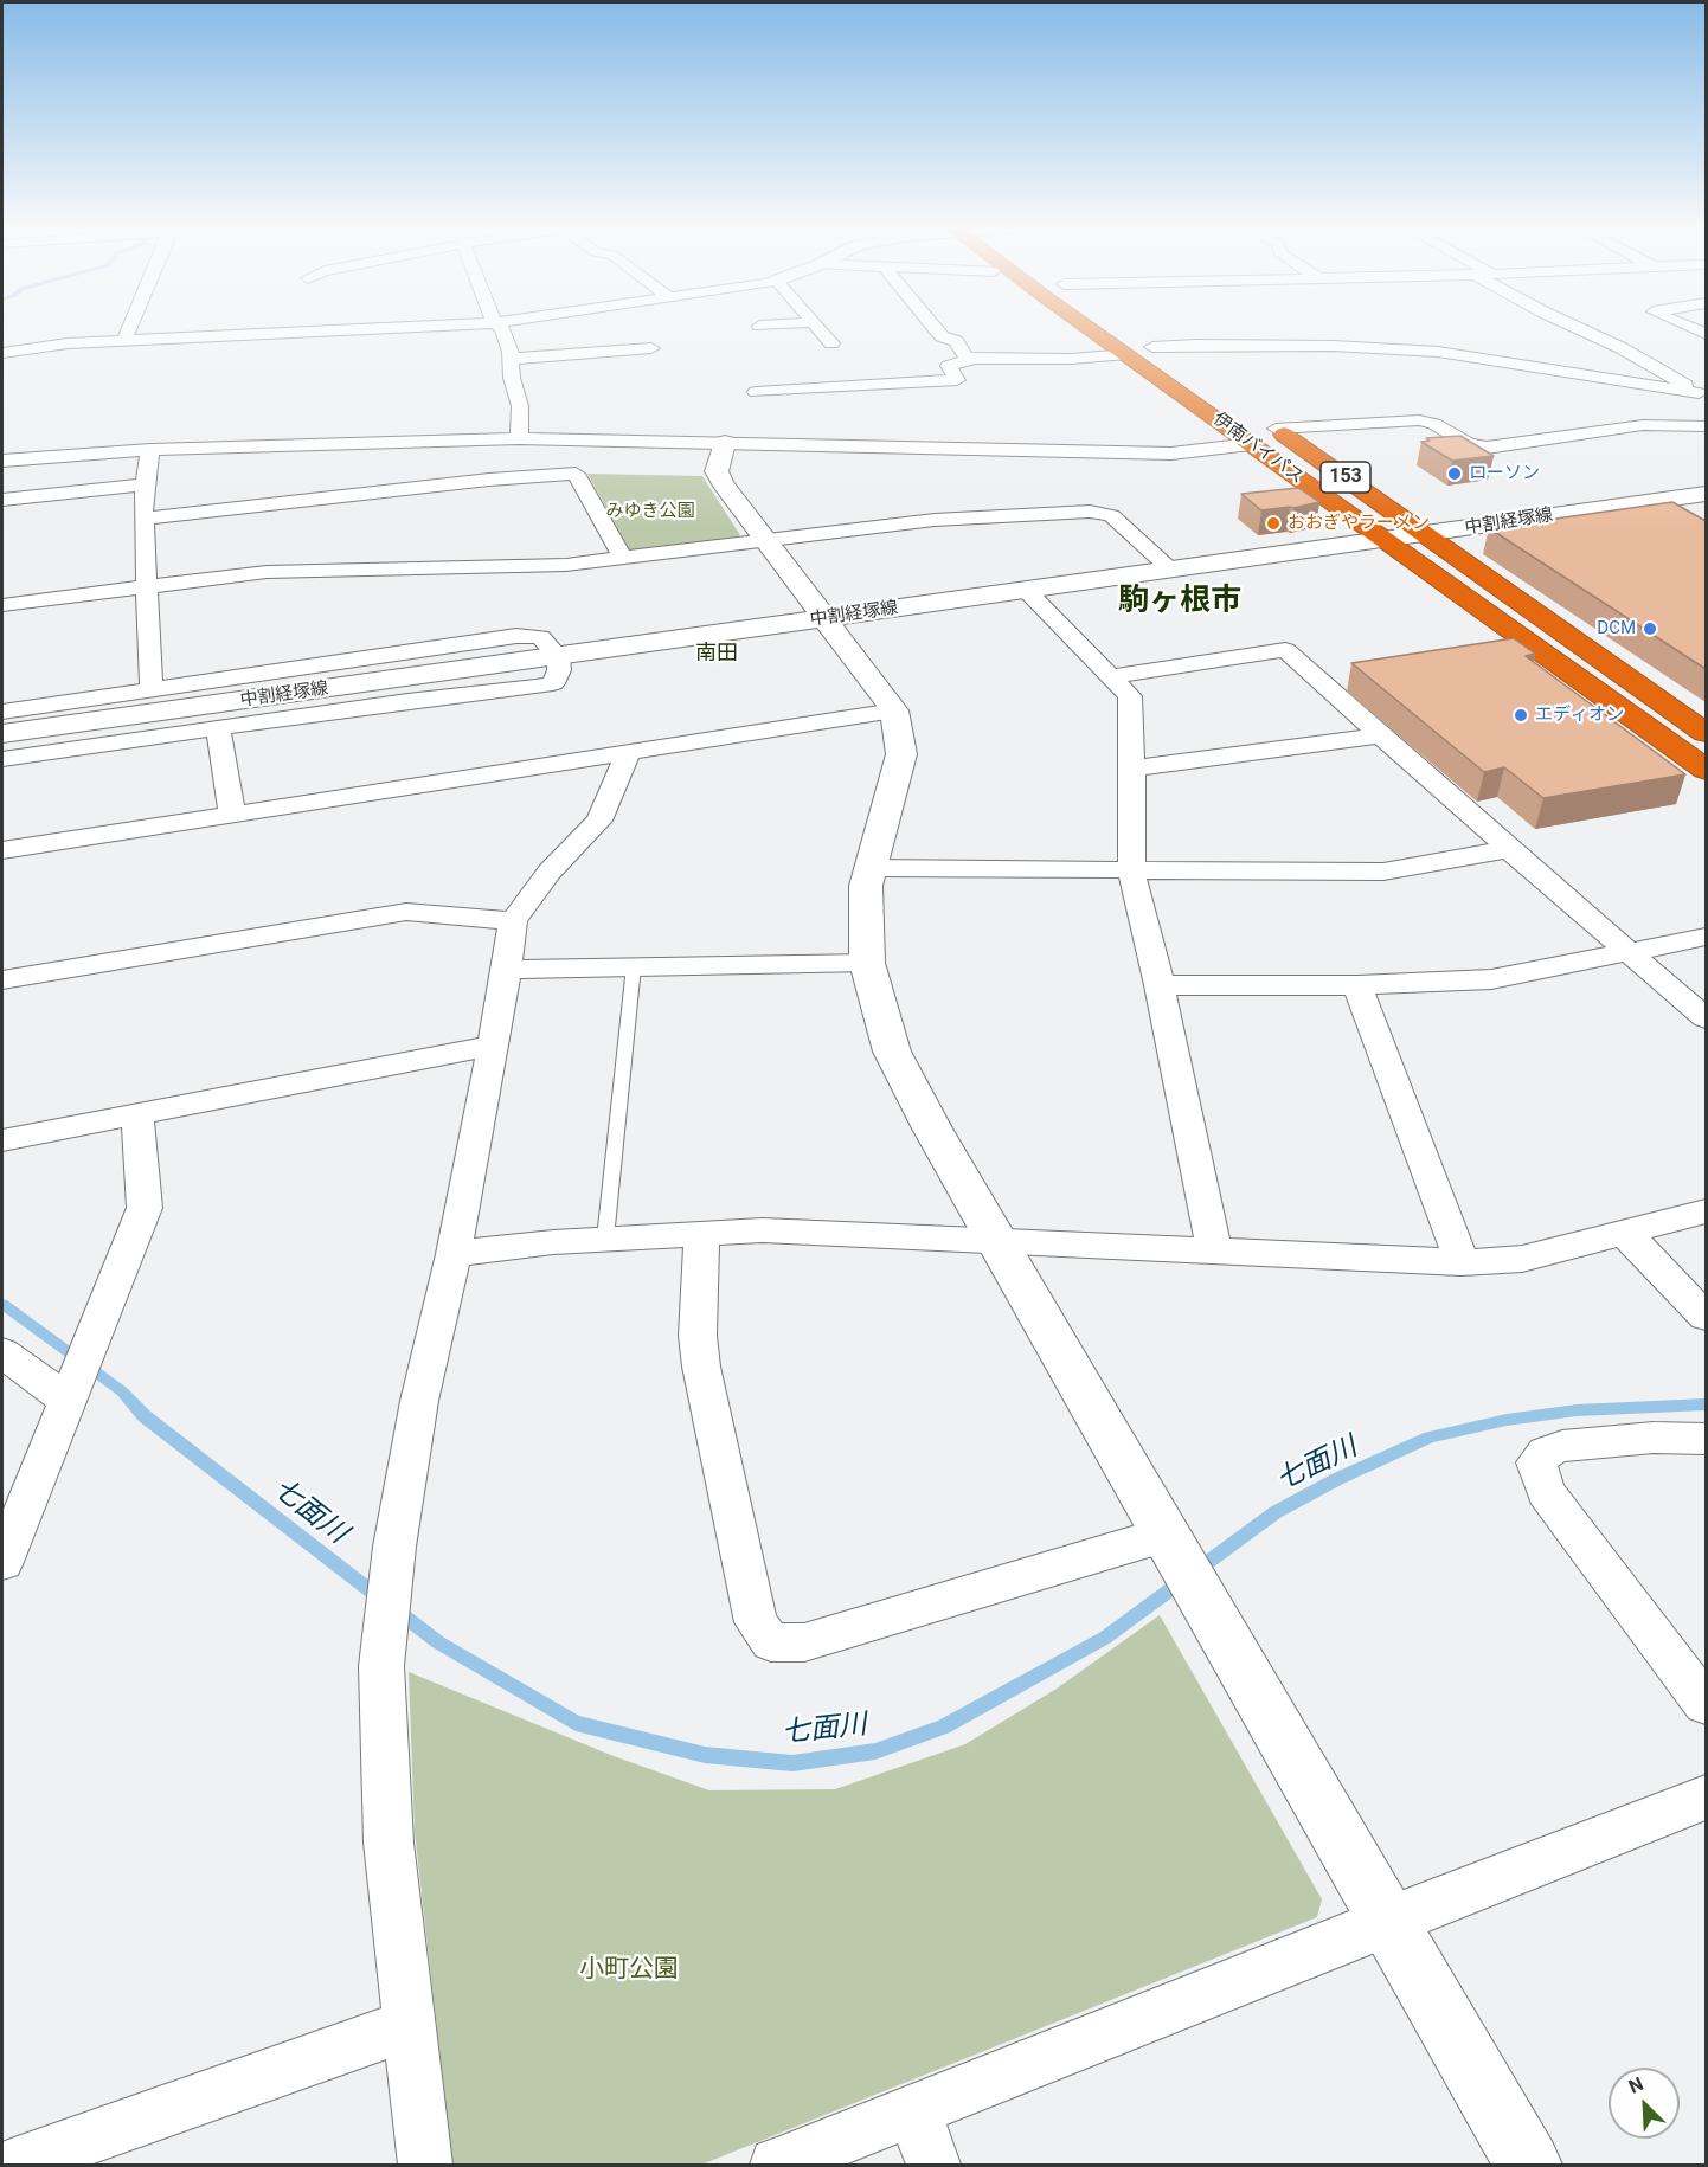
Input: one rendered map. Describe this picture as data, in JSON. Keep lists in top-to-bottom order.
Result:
{
  "streets": {
    "highway": ["伊南バイパス", "153"],
    "street": ["中割経塚線"]
  },
  "crossings": [
    ["伊南バイパス", "中割経塚線"]
  ],
  "districts": ["駒ヶ根市", "南田"],
  "water": ["七面川"],
  "parks": ["みゆき公園", "小町公園"],
  "places": [
    "ローソン",
    "おおぎやラーメン",
    "DCM",
    "エディオン"
  ],
  "north": "top left"
}
